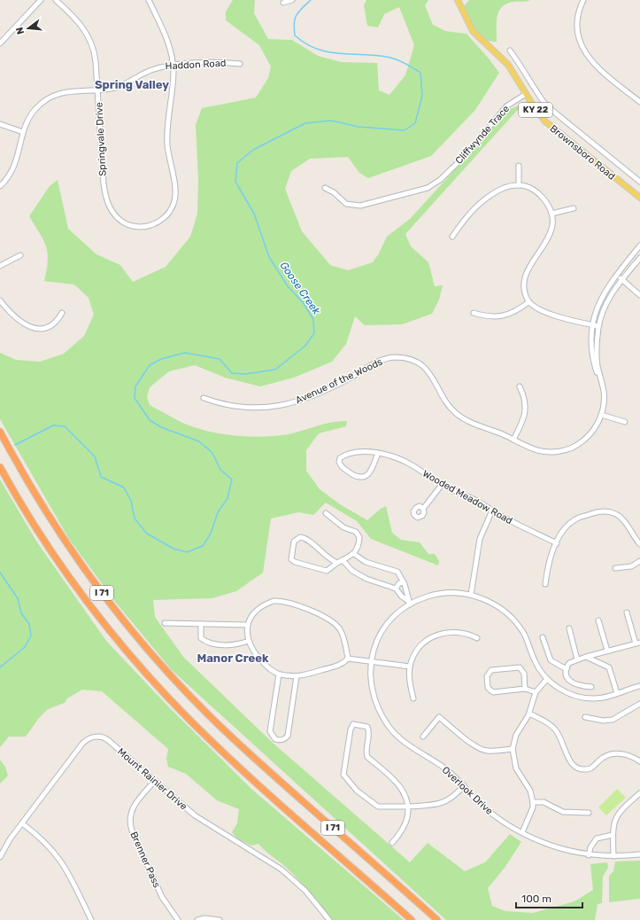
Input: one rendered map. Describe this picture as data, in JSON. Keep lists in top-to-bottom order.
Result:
{
  "streets": {
    "highway": ["I 71"],
    "main road": ["KY 22", "Brownsboro Road"],
    "street": [
      "Haddon Road",
      "Cliffwynde Trace",
      "Springvale Drive",
      "Avenue of the Woods",
      "Wooded Meadow Road",
      "Mount Rainier Drive",
      "Overlook Drive",
      "Brenner Pass"
    ]
  },
  "crossings": [
    ["Haddon Road", "Springvale Drive"],
    ["Cliffwynde Trace", "Brownsboro Road"],
    ["Mount Rainier Drive", "Brenner Pass"]
  ],
  "districts": ["Spring Valley", "Manor Creek"],
  "water": ["Goose Creek"],
  "scale_bar": "100 m",
  "north": "left"
}
